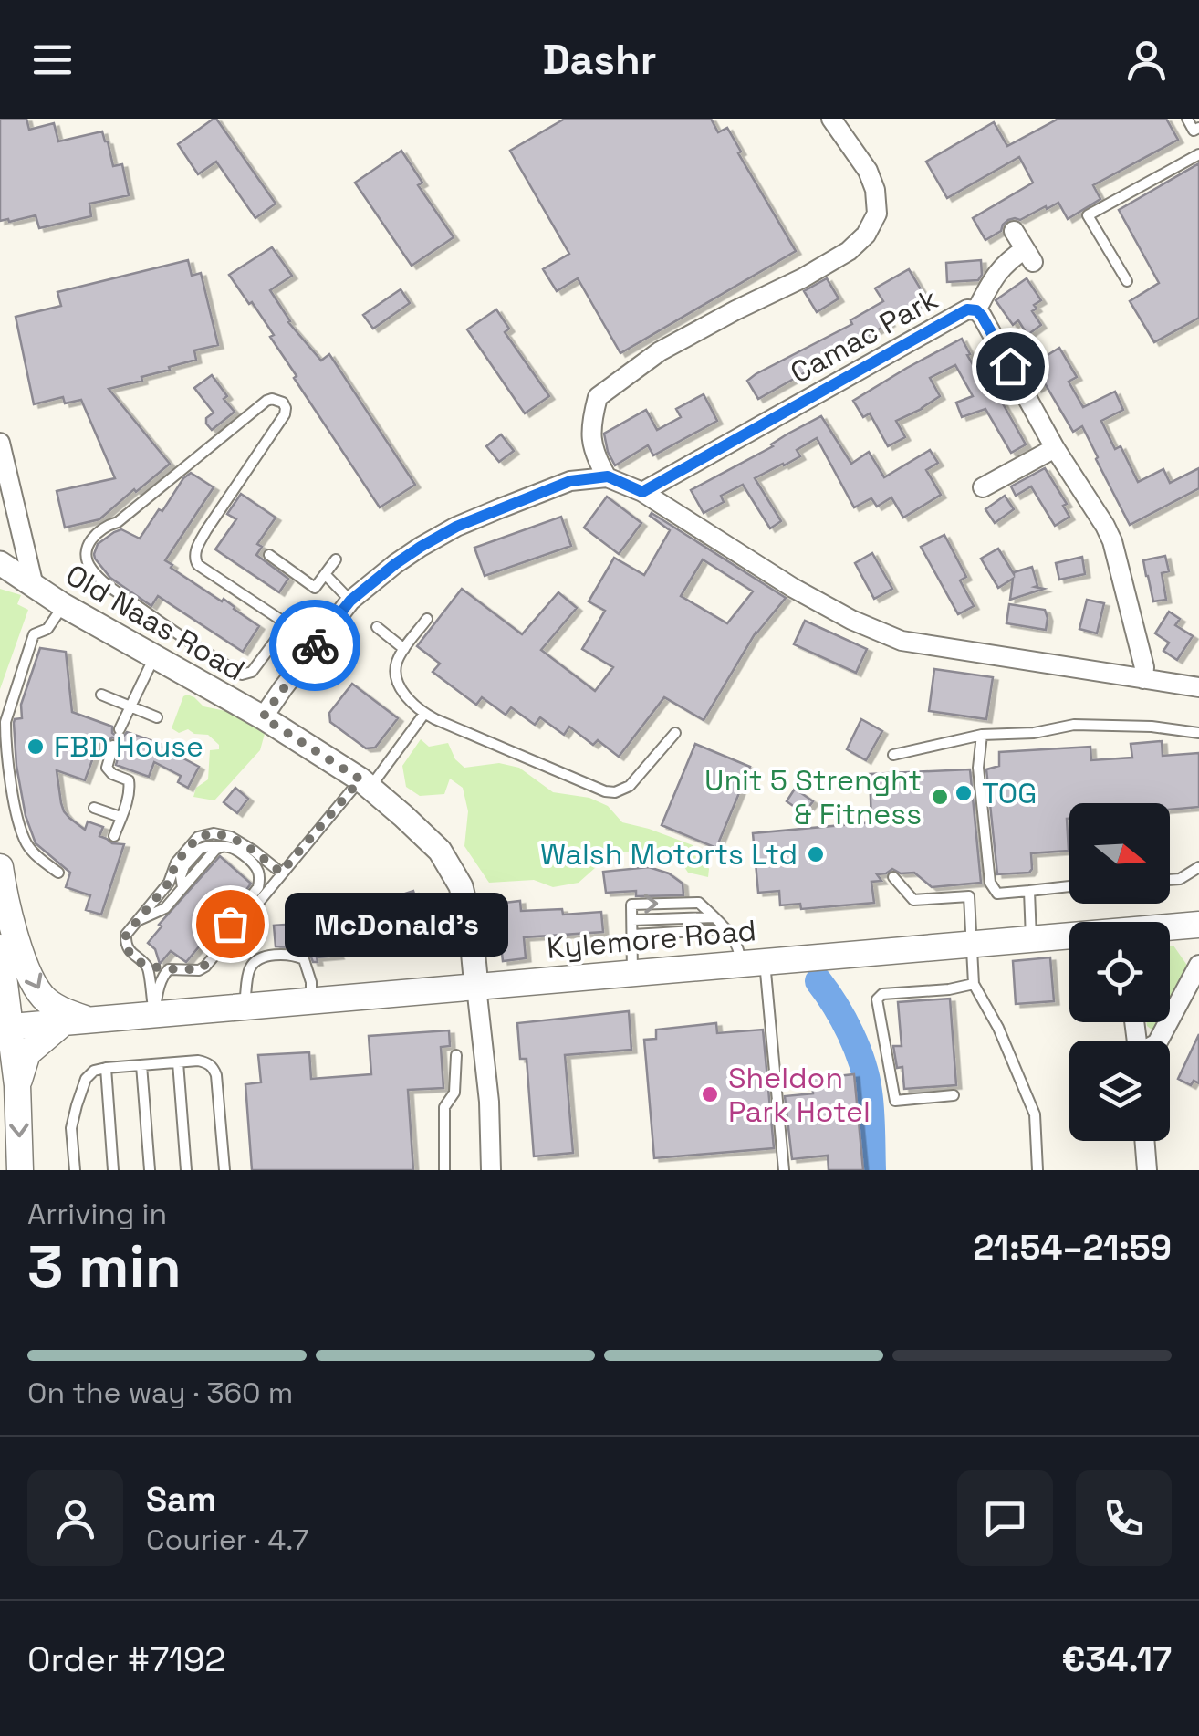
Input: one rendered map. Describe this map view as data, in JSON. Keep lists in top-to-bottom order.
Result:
{
  "streets": {
    "main road": ["Kylemore Road"],
    "street": ["Camac Park", "Old Naas Road"]
  },
  "crossings": [
    ["Old Naas Road", "Kylemore Road"]
  ],
  "places": [
    "FBD House",
    "TOG",
    "Unit 5 Strenght & Fitness",
    "Walsh Motorts Ltd",
    "McDonald's",
    "Sheldon Park Hotel"
  ],
  "north": "right",
  "page": {
    "header": "Dashr",
    "bubble": "McDonald's",
    "heading": ["3 min", "Arriving in", "21:54–21:59"],
    "panel": [
      "Sam",
      "Courier · 4.7",
      "Order #7192",
      "€34.17"
    ],
    "bar": "On the way · 360 m"
  }
}
